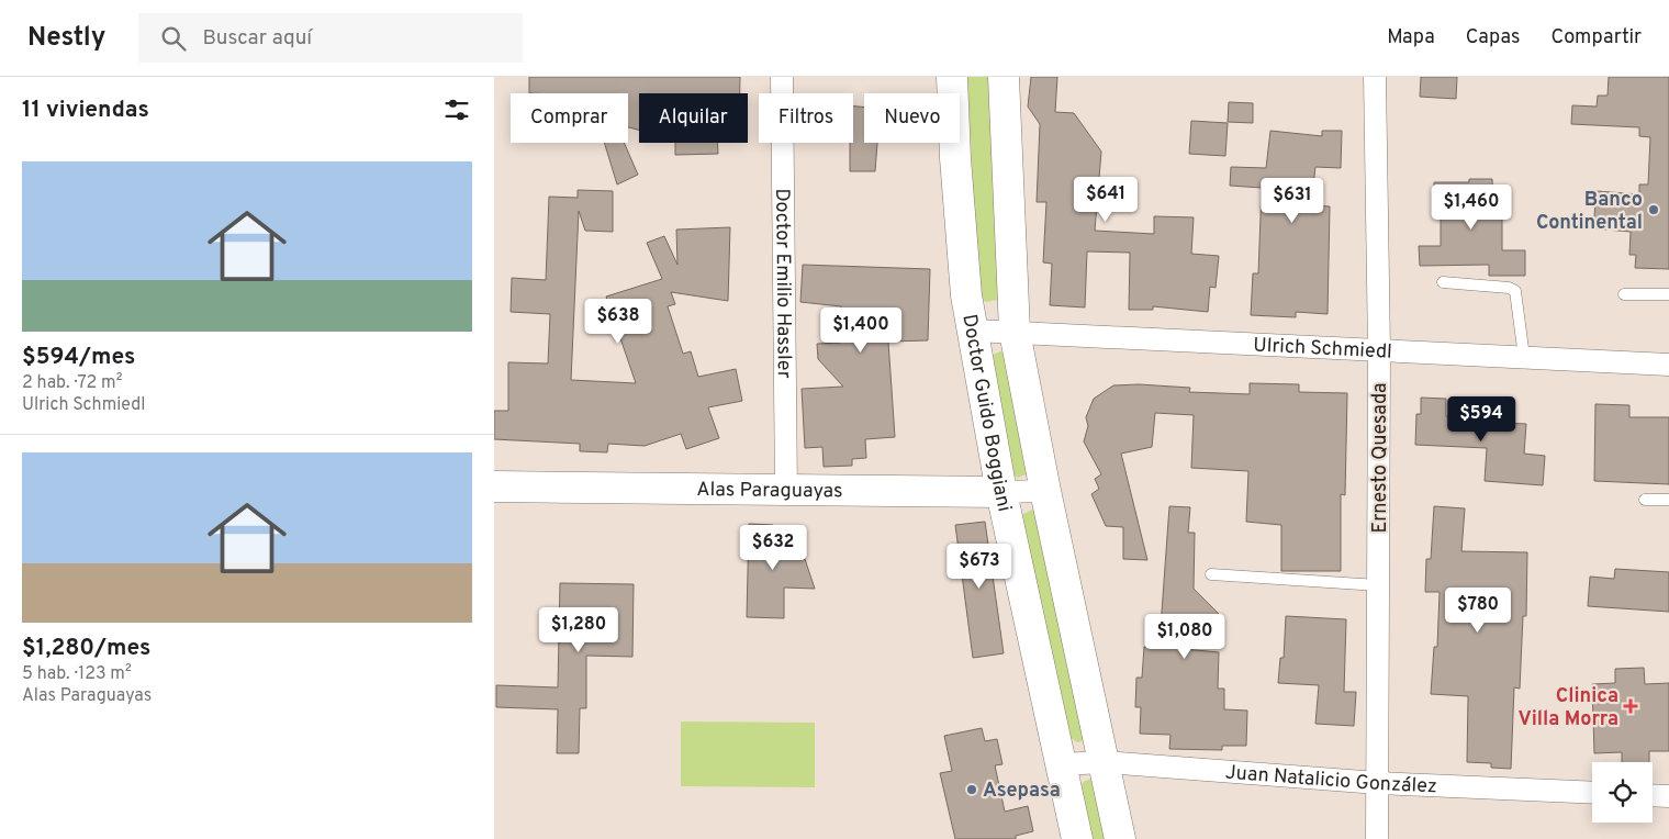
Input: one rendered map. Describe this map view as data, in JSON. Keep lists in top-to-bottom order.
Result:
{
  "streets": {
    "main road": ["Doctor Guido Boggiani", "Alas Paraguayas"],
    "street": [
      "Doctor Emilio Hassler",
      "Ulrich Schmiedl",
      "Ernesto Quesada",
      "Juan Natalicio González"
    ]
  },
  "crossings": [
    ["Doctor Emilio Hassler", "Alas Paraguayas"],
    ["Ulrich Schmiedl", "Doctor Guido Boggiani"],
    ["Ulrich Schmiedl", "Ernesto Quesada"],
    ["Doctor Guido Boggiani", "Alas Paraguayas"],
    ["Doctor Guido Boggiani", "Juan Natalicio González"],
    ["Ernesto Quesada", "Juan Natalicio González"]
  ],
  "places": {
    "other": ["Banco Continental", "Asepasa"],
    "health": ["Clinica Villa Morra"]
  },
  "page": {
    "header": "Nestly",
    "search": "Buscar aquí",
    "nav": ["Mapa", "Capas", "Compartir"],
    "heading": "11 viviendas",
    "chip": [
      "Comprar",
      "Alquilar",
      "Filtros",
      "Nuevo"
    ],
    "list": [
      {
        "name": "$594/mes",
        "note": "2 hab. · 72 m² · Ulrich Schmiedl"
      },
      {
        "name": "$1,280/mes",
        "note": "5 hab. · 123 m² · Alas Paraguayas"
      }
    ],
    "price": [
      "$641",
      "$631",
      "$1,460",
      "$638",
      "$1,400",
      "$594",
      "$632",
      "$673",
      "$780",
      "$1,280",
      "$1,080"
    ]
  }
}
